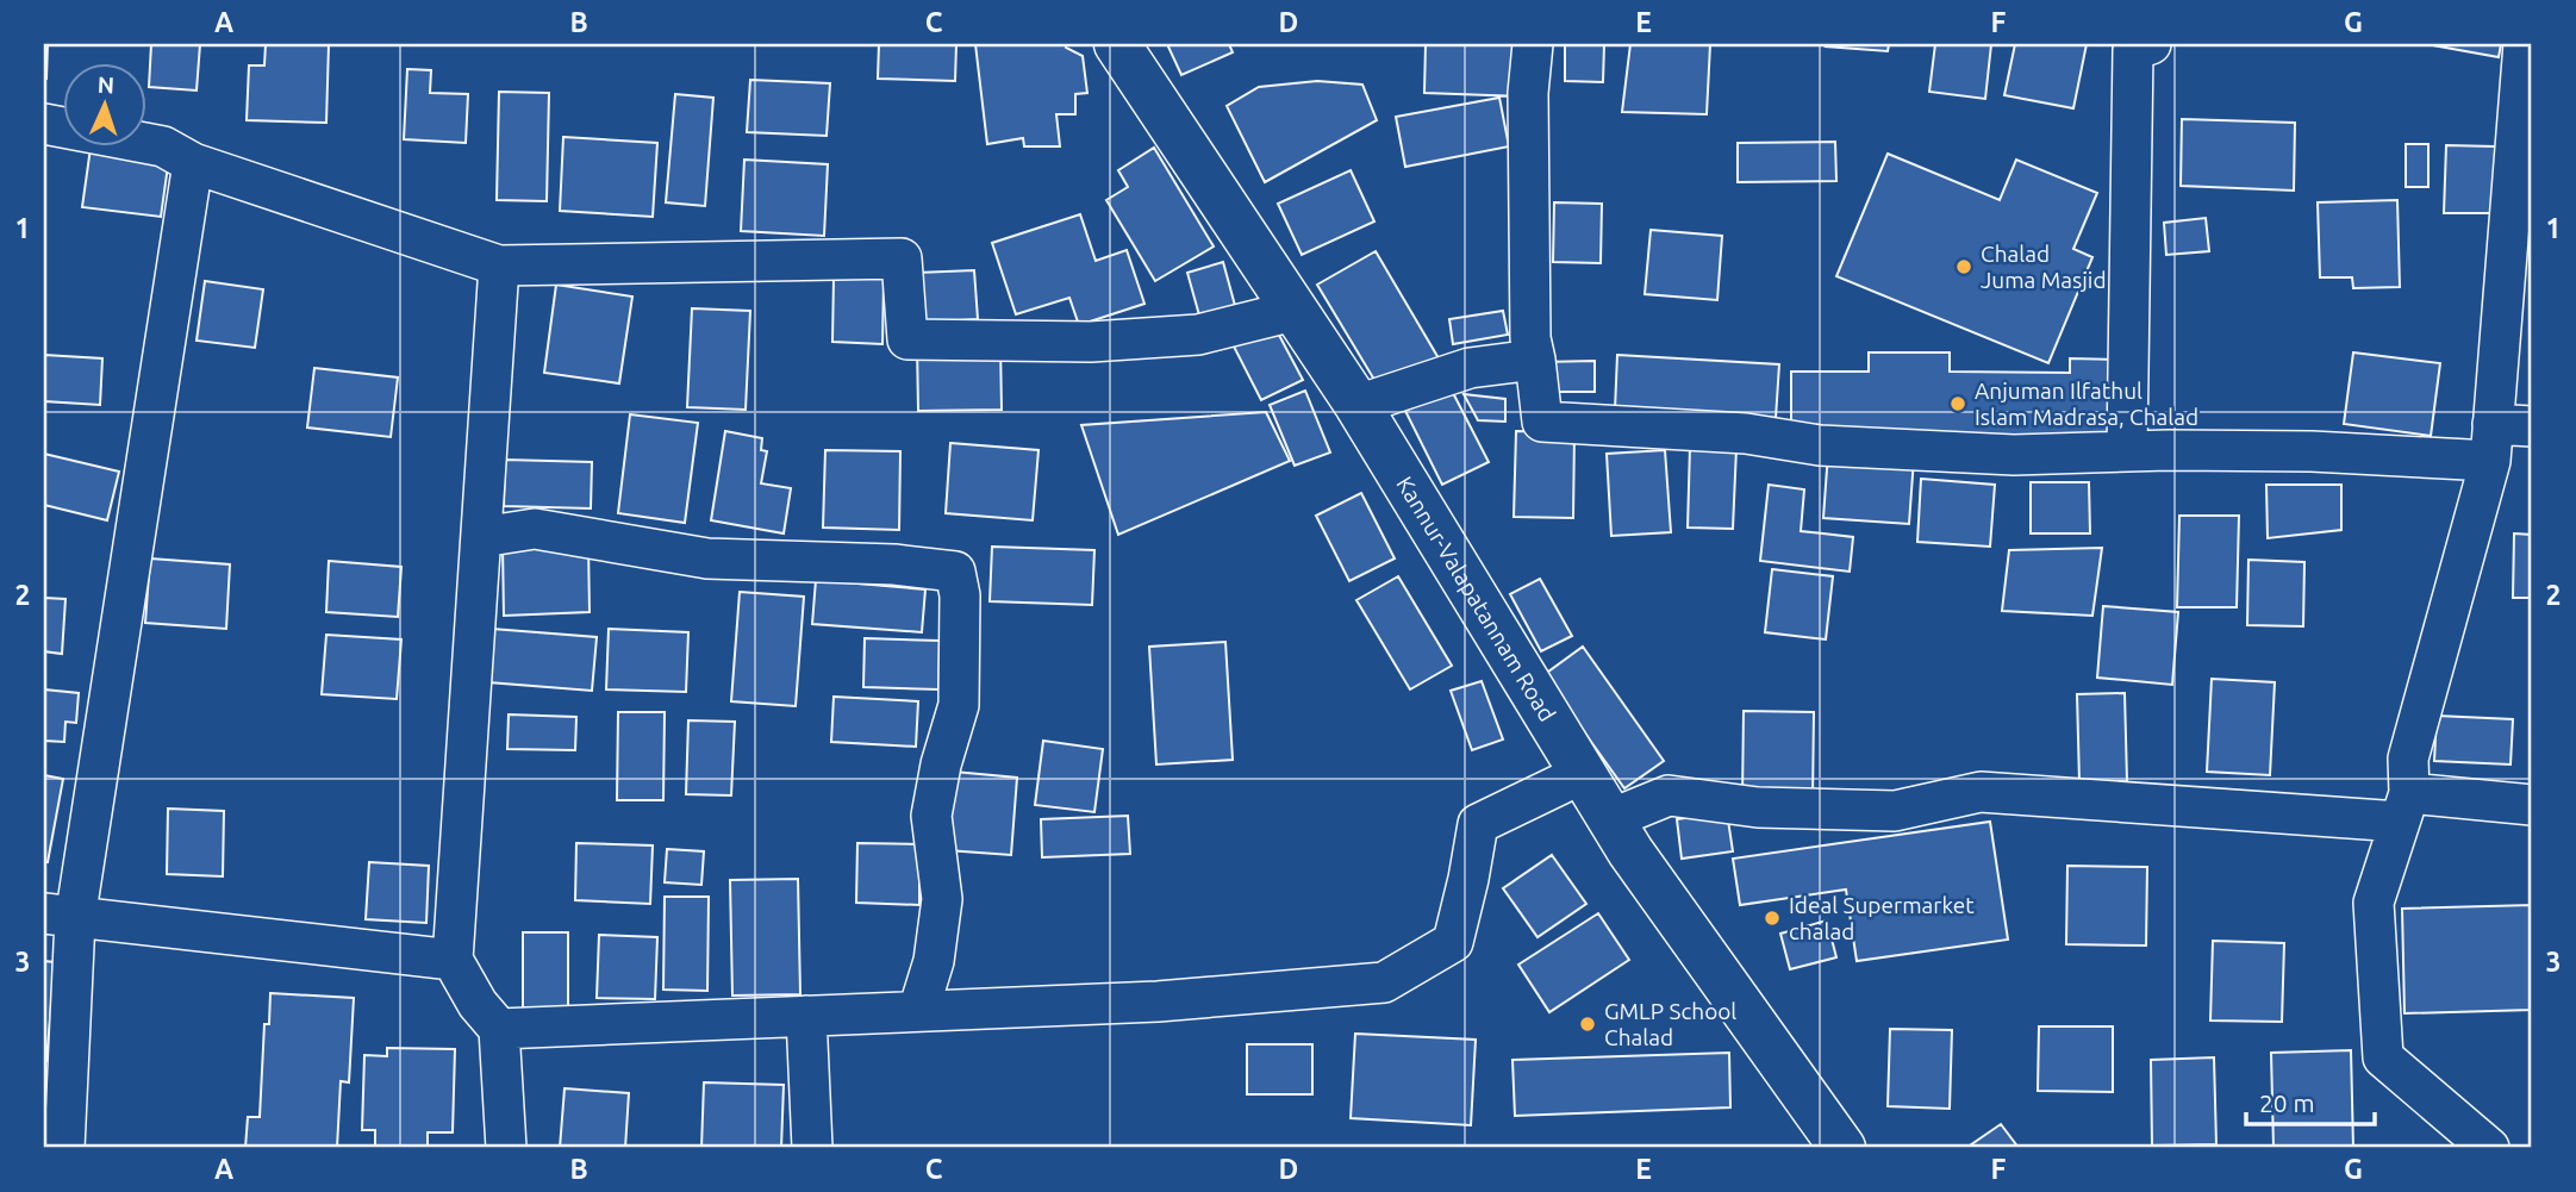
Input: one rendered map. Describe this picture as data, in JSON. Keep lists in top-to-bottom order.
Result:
{
  "streets": {
    "main road": ["Kannur-Valapatannam Road"]
  },
  "places": [
    "Chalad Juma Masjid",
    "Anjuman Ilfathul Islam Madrasa, Chalad",
    "Ideal Supermarket chalad",
    "GMLP School Chalad"
  ],
  "scale_bar": "20 m",
  "north": "top",
  "grid": {
    "columns": [
      "A",
      "B",
      "C",
      "D",
      "E",
      "F",
      "G"
    ],
    "rows": ["1", "2", "3"]
  }
}
